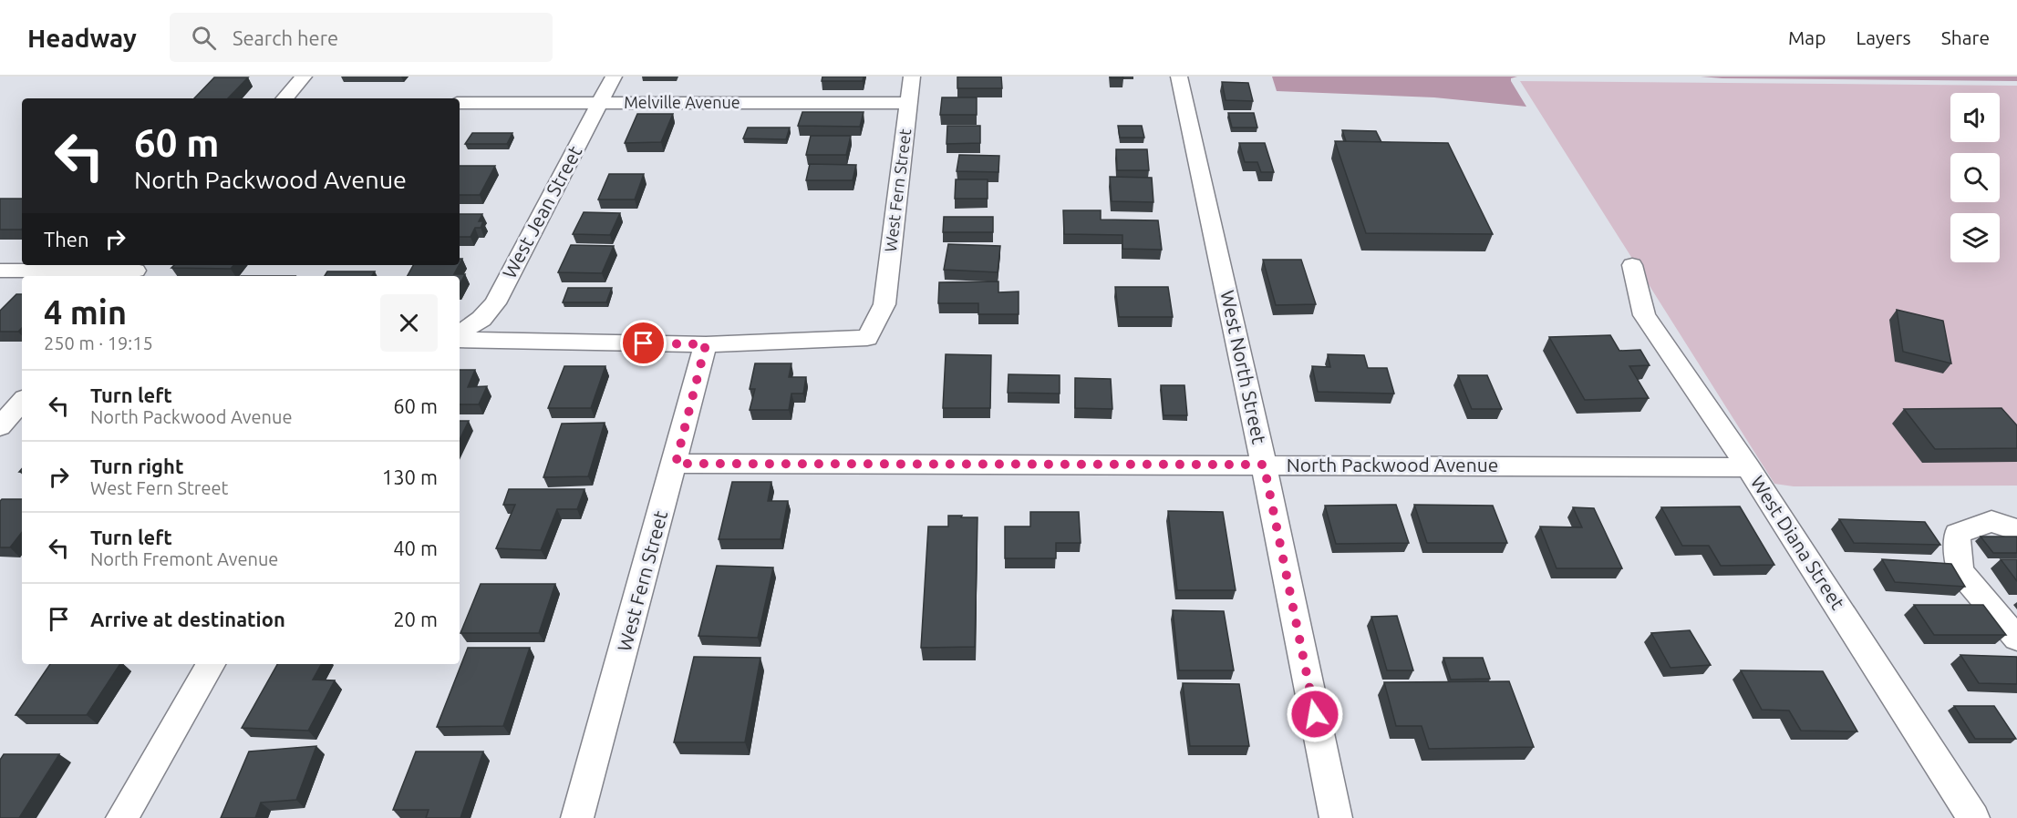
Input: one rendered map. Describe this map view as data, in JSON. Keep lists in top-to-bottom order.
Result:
{
  "streets": {
    "street": [
      "Melville Avenue",
      "West Fern Street",
      "West Jean Street",
      "West North Street",
      "North Packwood Avenue",
      "West Diana Street"
    ]
  },
  "crossings": [
    ["Melville Avenue", "West Fern Street"],
    ["Melville Avenue", "West Jean Street"],
    ["West Fern Street", "North Packwood Avenue"],
    ["West North Street", "North Packwood Avenue"],
    ["North Packwood Avenue", "West Diana Street"]
  ],
  "page": {
    "header": "Headway",
    "search": "Search here",
    "nav": ["Map", "Layers", "Share"],
    "turn": ["60 m", "North Packwood Avenue"],
    "then": "Then",
    "heading": ["4 min", "250 m · 19:15"],
    "list": [
      {
        "name": "Turn left",
        "note": "North Packwood Avenue",
        "value": "60 m"
      },
      {
        "name": "Turn right",
        "note": "West Fern Street",
        "value": "130 m"
      },
      {
        "name": "Turn left",
        "note": "North Fremont Avenue",
        "value": "40 m"
      },
      {
        "name": "Arrive at destination",
        "value": "20 m"
      }
    ]
  }
}
